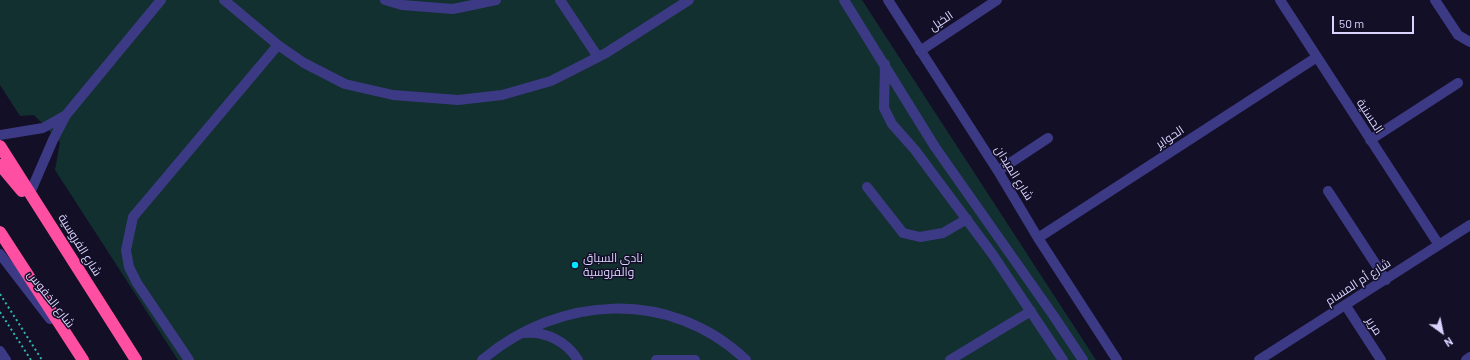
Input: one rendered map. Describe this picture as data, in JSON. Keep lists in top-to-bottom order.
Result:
{
  "streets": {
    "highway": ["شارع الفروسية"],
    "street": [
      "الخيل",
      "الحسنية",
      "الحواير",
      "شارع الميدان",
      "شارع أم المسام",
      "شارع الخفوس",
      "مرير"
    ]
  },
  "crossings": [
    ["الخيل", "شارع الميدان"],
    ["الحسنية", "الحواير"],
    ["الحسنية", "شارع أم المسام"],
    ["الحواير", "شارع الميدان"],
    ["شارع أم المسام", "مرير"]
  ],
  "places": ["نادي السباق والفروسية"],
  "scale_bar": "50 m",
  "north": "bottom right"
}
